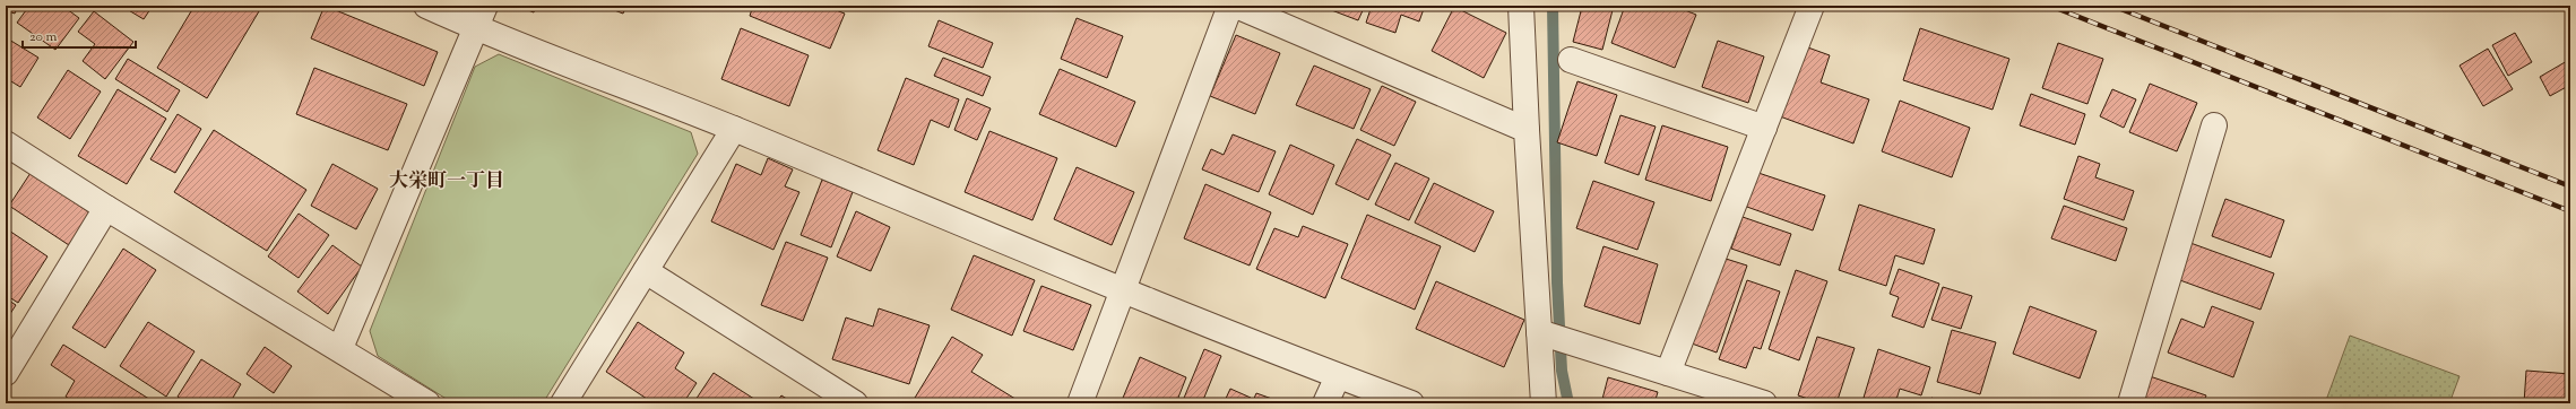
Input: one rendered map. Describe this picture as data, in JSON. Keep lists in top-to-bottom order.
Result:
{
  "districts": ["大栄町一丁目"],
  "scale_bar": "20 m"
}
